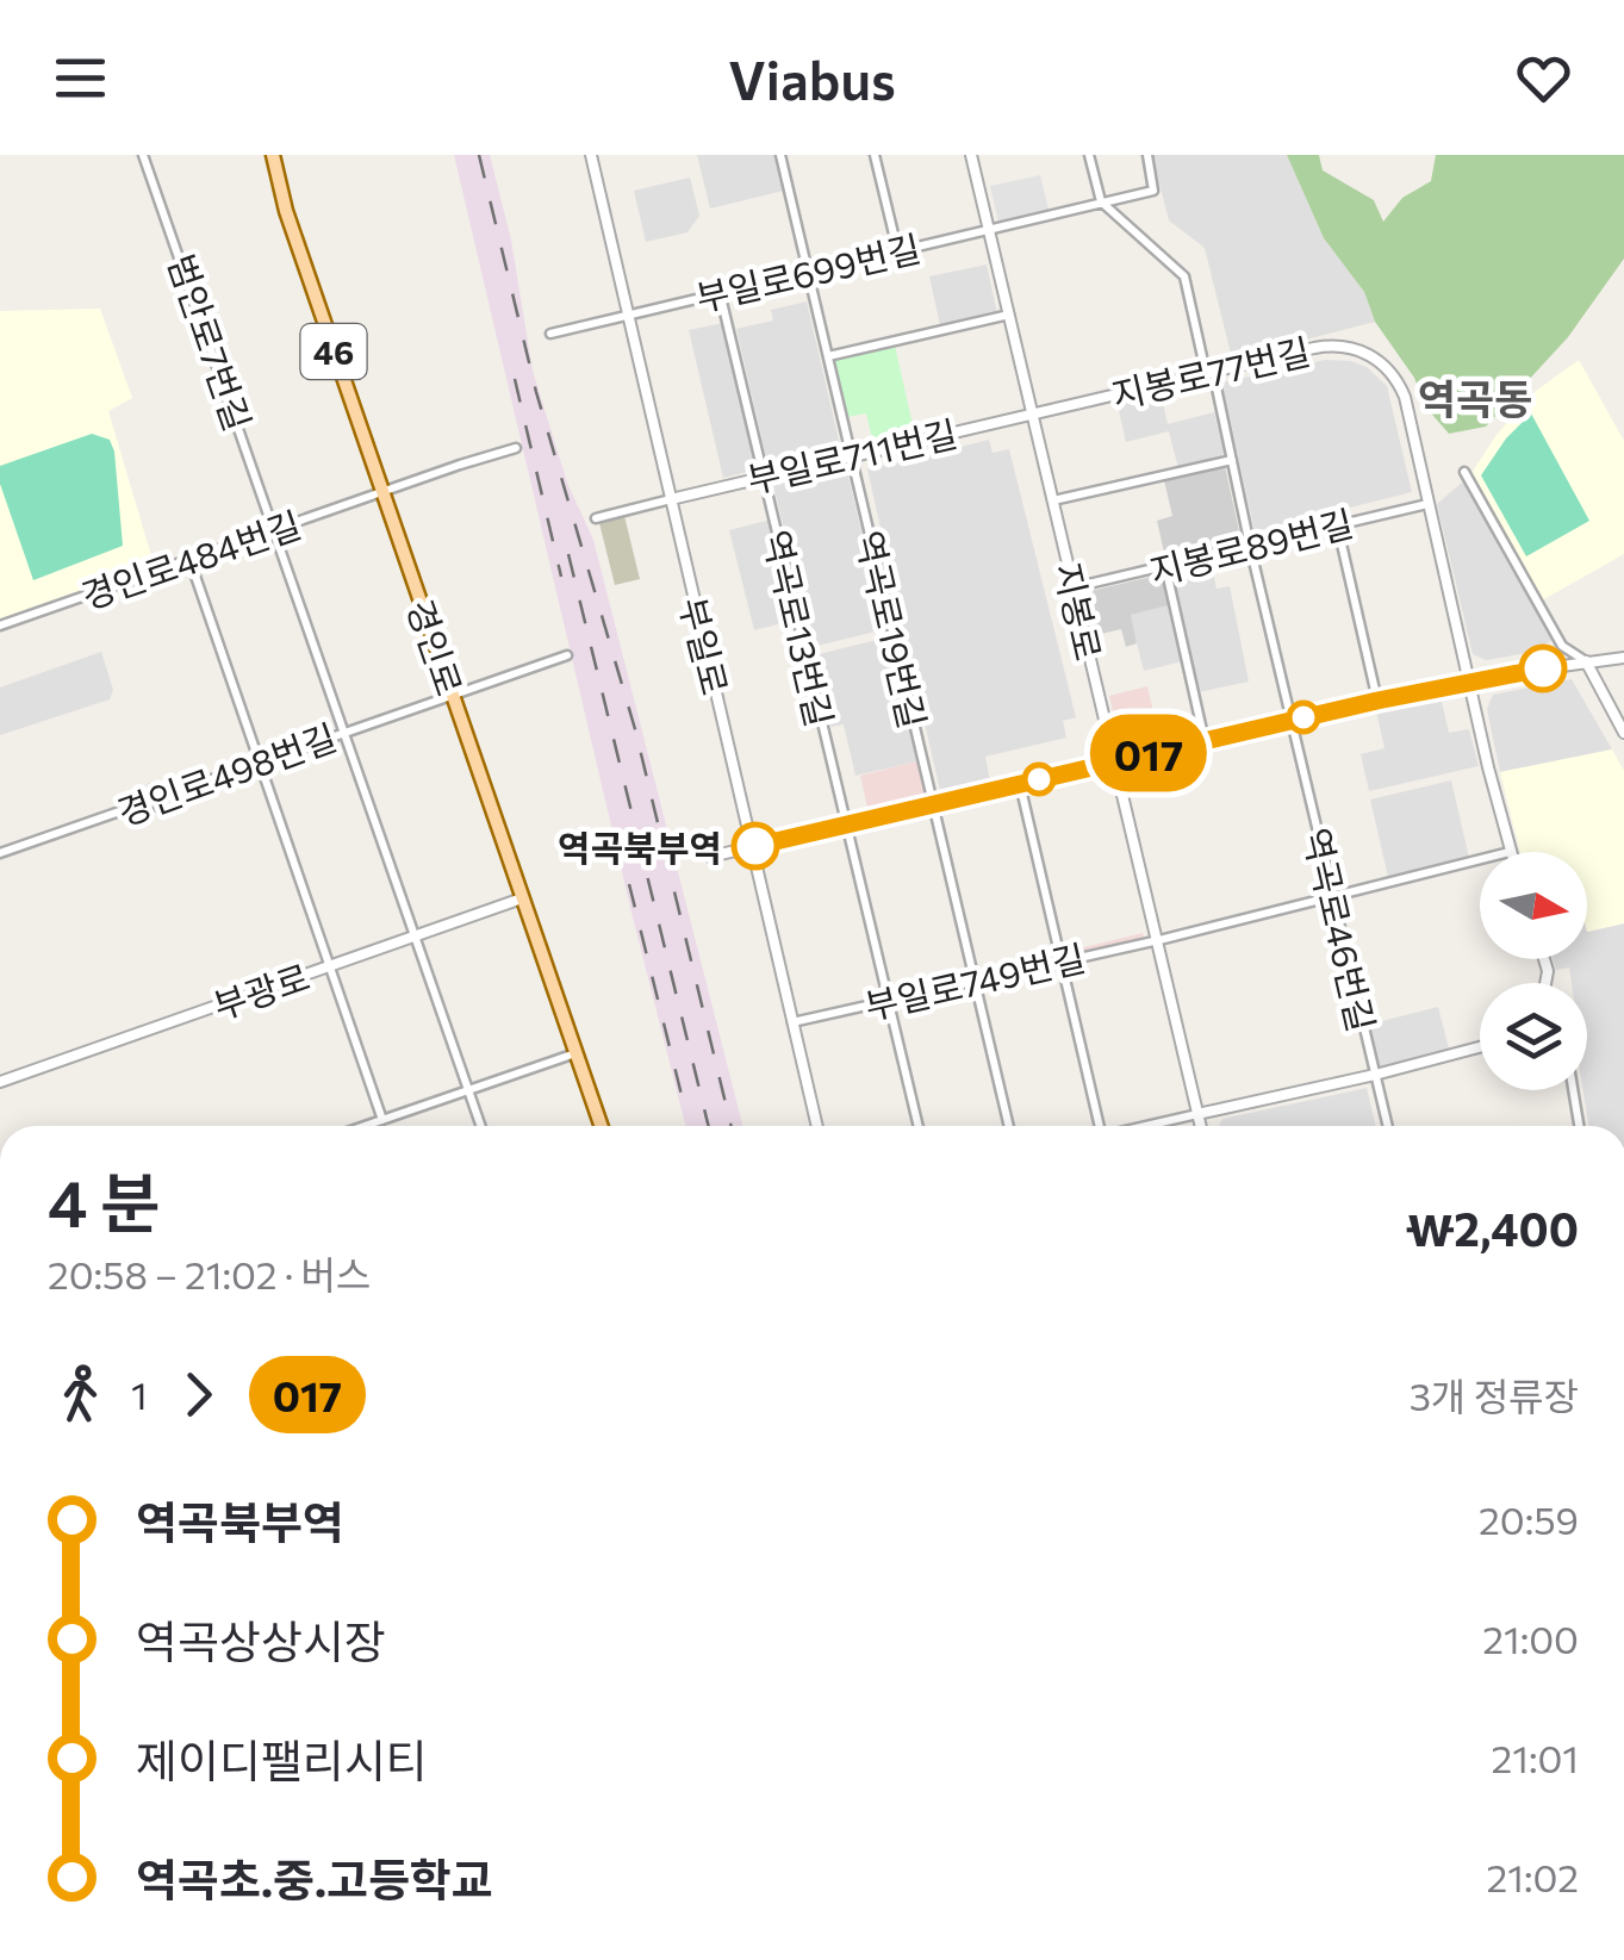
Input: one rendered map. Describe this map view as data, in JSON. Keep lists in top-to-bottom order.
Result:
{
  "streets": {
    "main road": ["46", "경인로"],
    "street": [
      "부일로699번길",
      "범안로7번길",
      "지봉로77번길",
      "부일로711번길",
      "지봉로89번길",
      "경인로484번길",
      "지봉로",
      "역곡로13번길",
      "역곡로19번길",
      "부일로",
      "경인로498번길",
      "역곡로46번길",
      "부일로749번길",
      "부광로"
    ]
  },
  "crossings": [
    ["부일로699번길", "지봉로"],
    ["부일로699번길", "역곡로13번길"],
    ["부일로699번길", "역곡로19번길"],
    ["부일로699번길", "부일로"],
    ["부일로699번길", "역곡로46번길"],
    ["범안로7번길", "경인로484번길"],
    ["범안로7번길", "경인로498번길"],
    ["범안로7번길", "부광로"],
    ["지봉로77번길", "부일로711번길"],
    ["지봉로77번길", "지봉로89번길"],
    ["지봉로77번길", "지봉로"],
    ["지봉로77번길", "역곡로46번길"],
    ["부일로711번길", "지봉로"],
    ["부일로711번길", "역곡로13번길"],
    ["부일로711번길", "역곡로19번길"],
    ["부일로711번길", "부일로"],
    ["지봉로89번길", "지봉로"],
    ["지봉로89번길", "역곡로46번길"],
    ["경인로484번길", "경인로"],
    ["지봉로", "부일로749번길"],
    ["역곡로13번길", "부일로749번길"],
    ["역곡로19번길", "부일로749번길"],
    ["부일로", "부일로749번길"],
    ["경인로", "경인로498번길"],
    ["경인로", "부광로"],
    ["역곡로46번길", "부일로749번길"]
  ],
  "districts": ["역곡동"],
  "places": ["역곡북부역"],
  "lines": ["bus line 017"],
  "north": "right",
  "page": {
    "header": "Viabus",
    "on_map": "017",
    "heading": ["4 분", "20:58 – 21:02 · 버스", "₩2,400"],
    "legs": ["1", "017", "3개 정류장"],
    "list": [
      {
        "name": "역곡북부역",
        "value": "20:59"
      },
      {
        "name": "역곡상상시장",
        "value": "21:00"
      },
      {
        "name": "제이디팰리시티",
        "value": "21:01"
      },
      {
        "name": "역곡초.중.고등학교",
        "value": "21:02"
      }
    ]
  }
}
